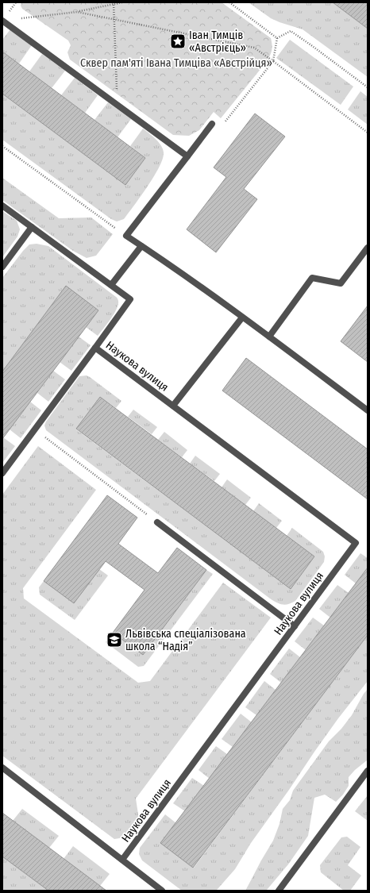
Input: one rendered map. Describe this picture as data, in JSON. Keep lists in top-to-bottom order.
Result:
{
  "streets": {
    "lane": ["Наукова вулиця"]
  },
  "parks": ["Сквер пам'яті Івана Тимціва «Австрійця»"],
  "places": {
    "place": ["Іван Тимців «Австрієць»"],
    "school or university": ["Львівська спеціалізована школа “Надія”"]
  }
}
